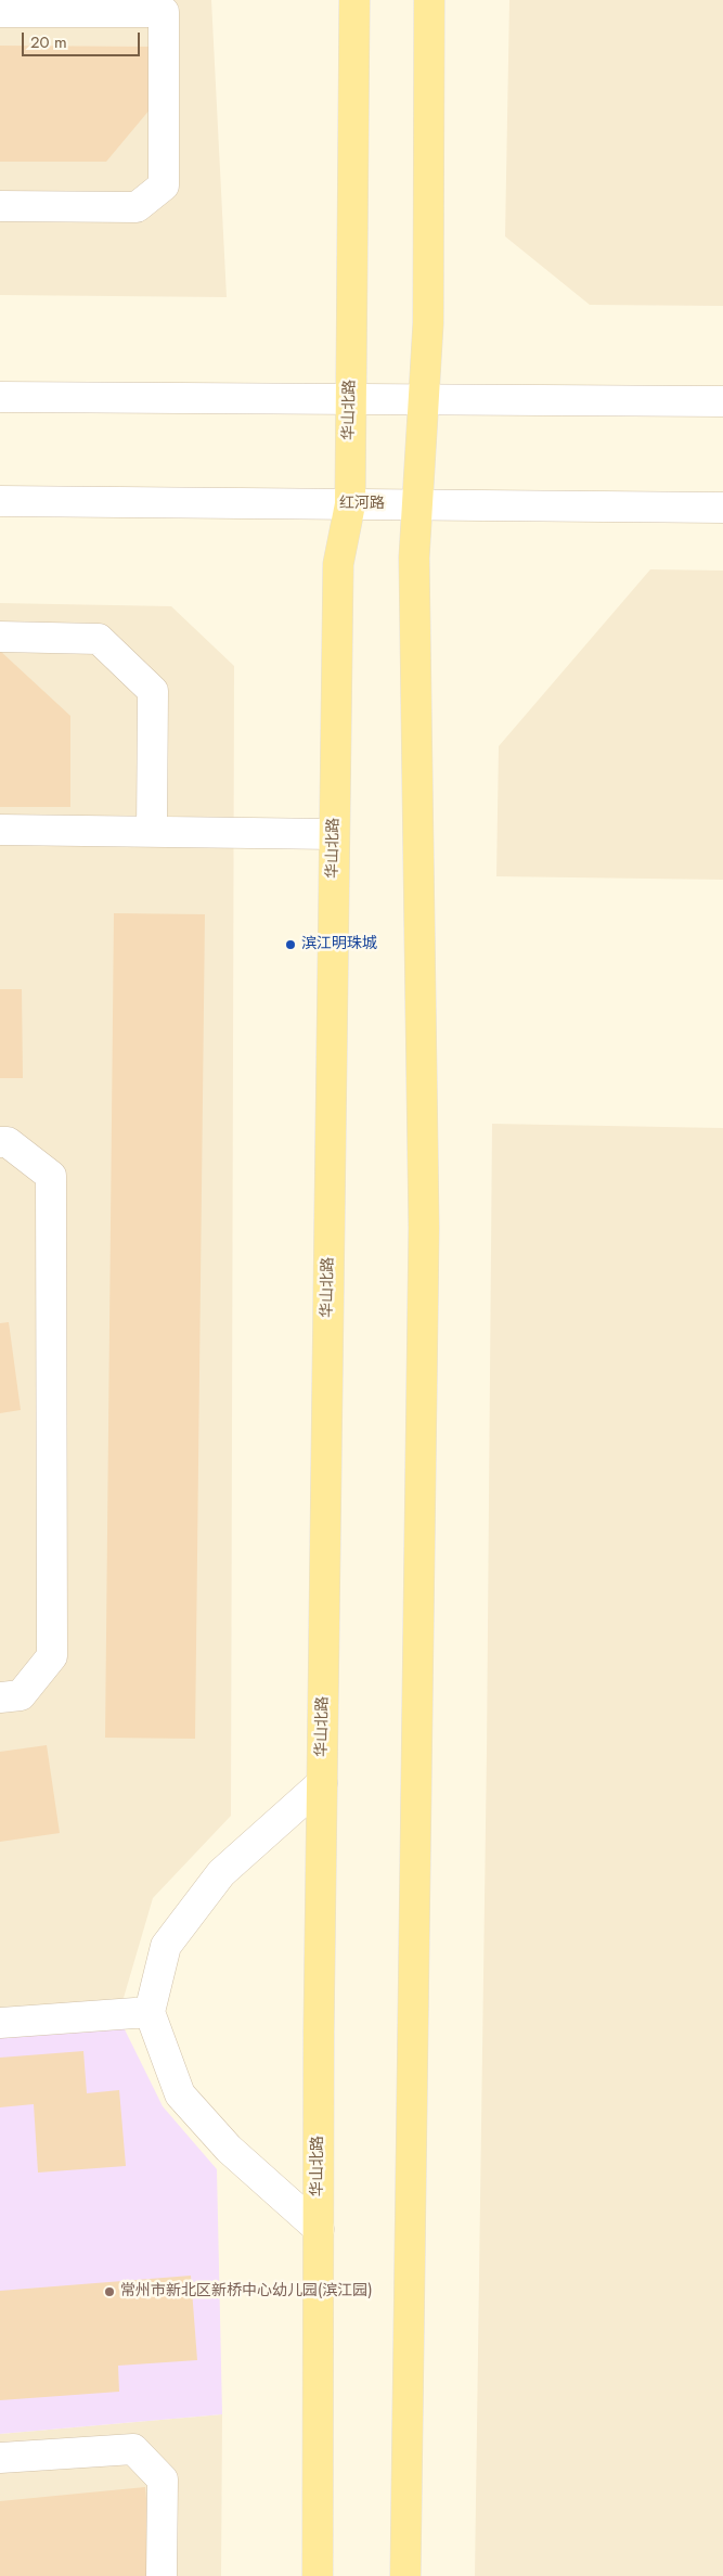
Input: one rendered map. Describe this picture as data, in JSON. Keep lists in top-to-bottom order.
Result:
{
  "streets": {
    "main road": ["华山北路"],
    "street": ["红河路"]
  },
  "crossings": [
    ["华山北路", "红河路"]
  ],
  "places": ["滨江明珠城", "常州市新北区新桥中心幼儿园(滨江园)"],
  "scale_bar": "20 m"
}
